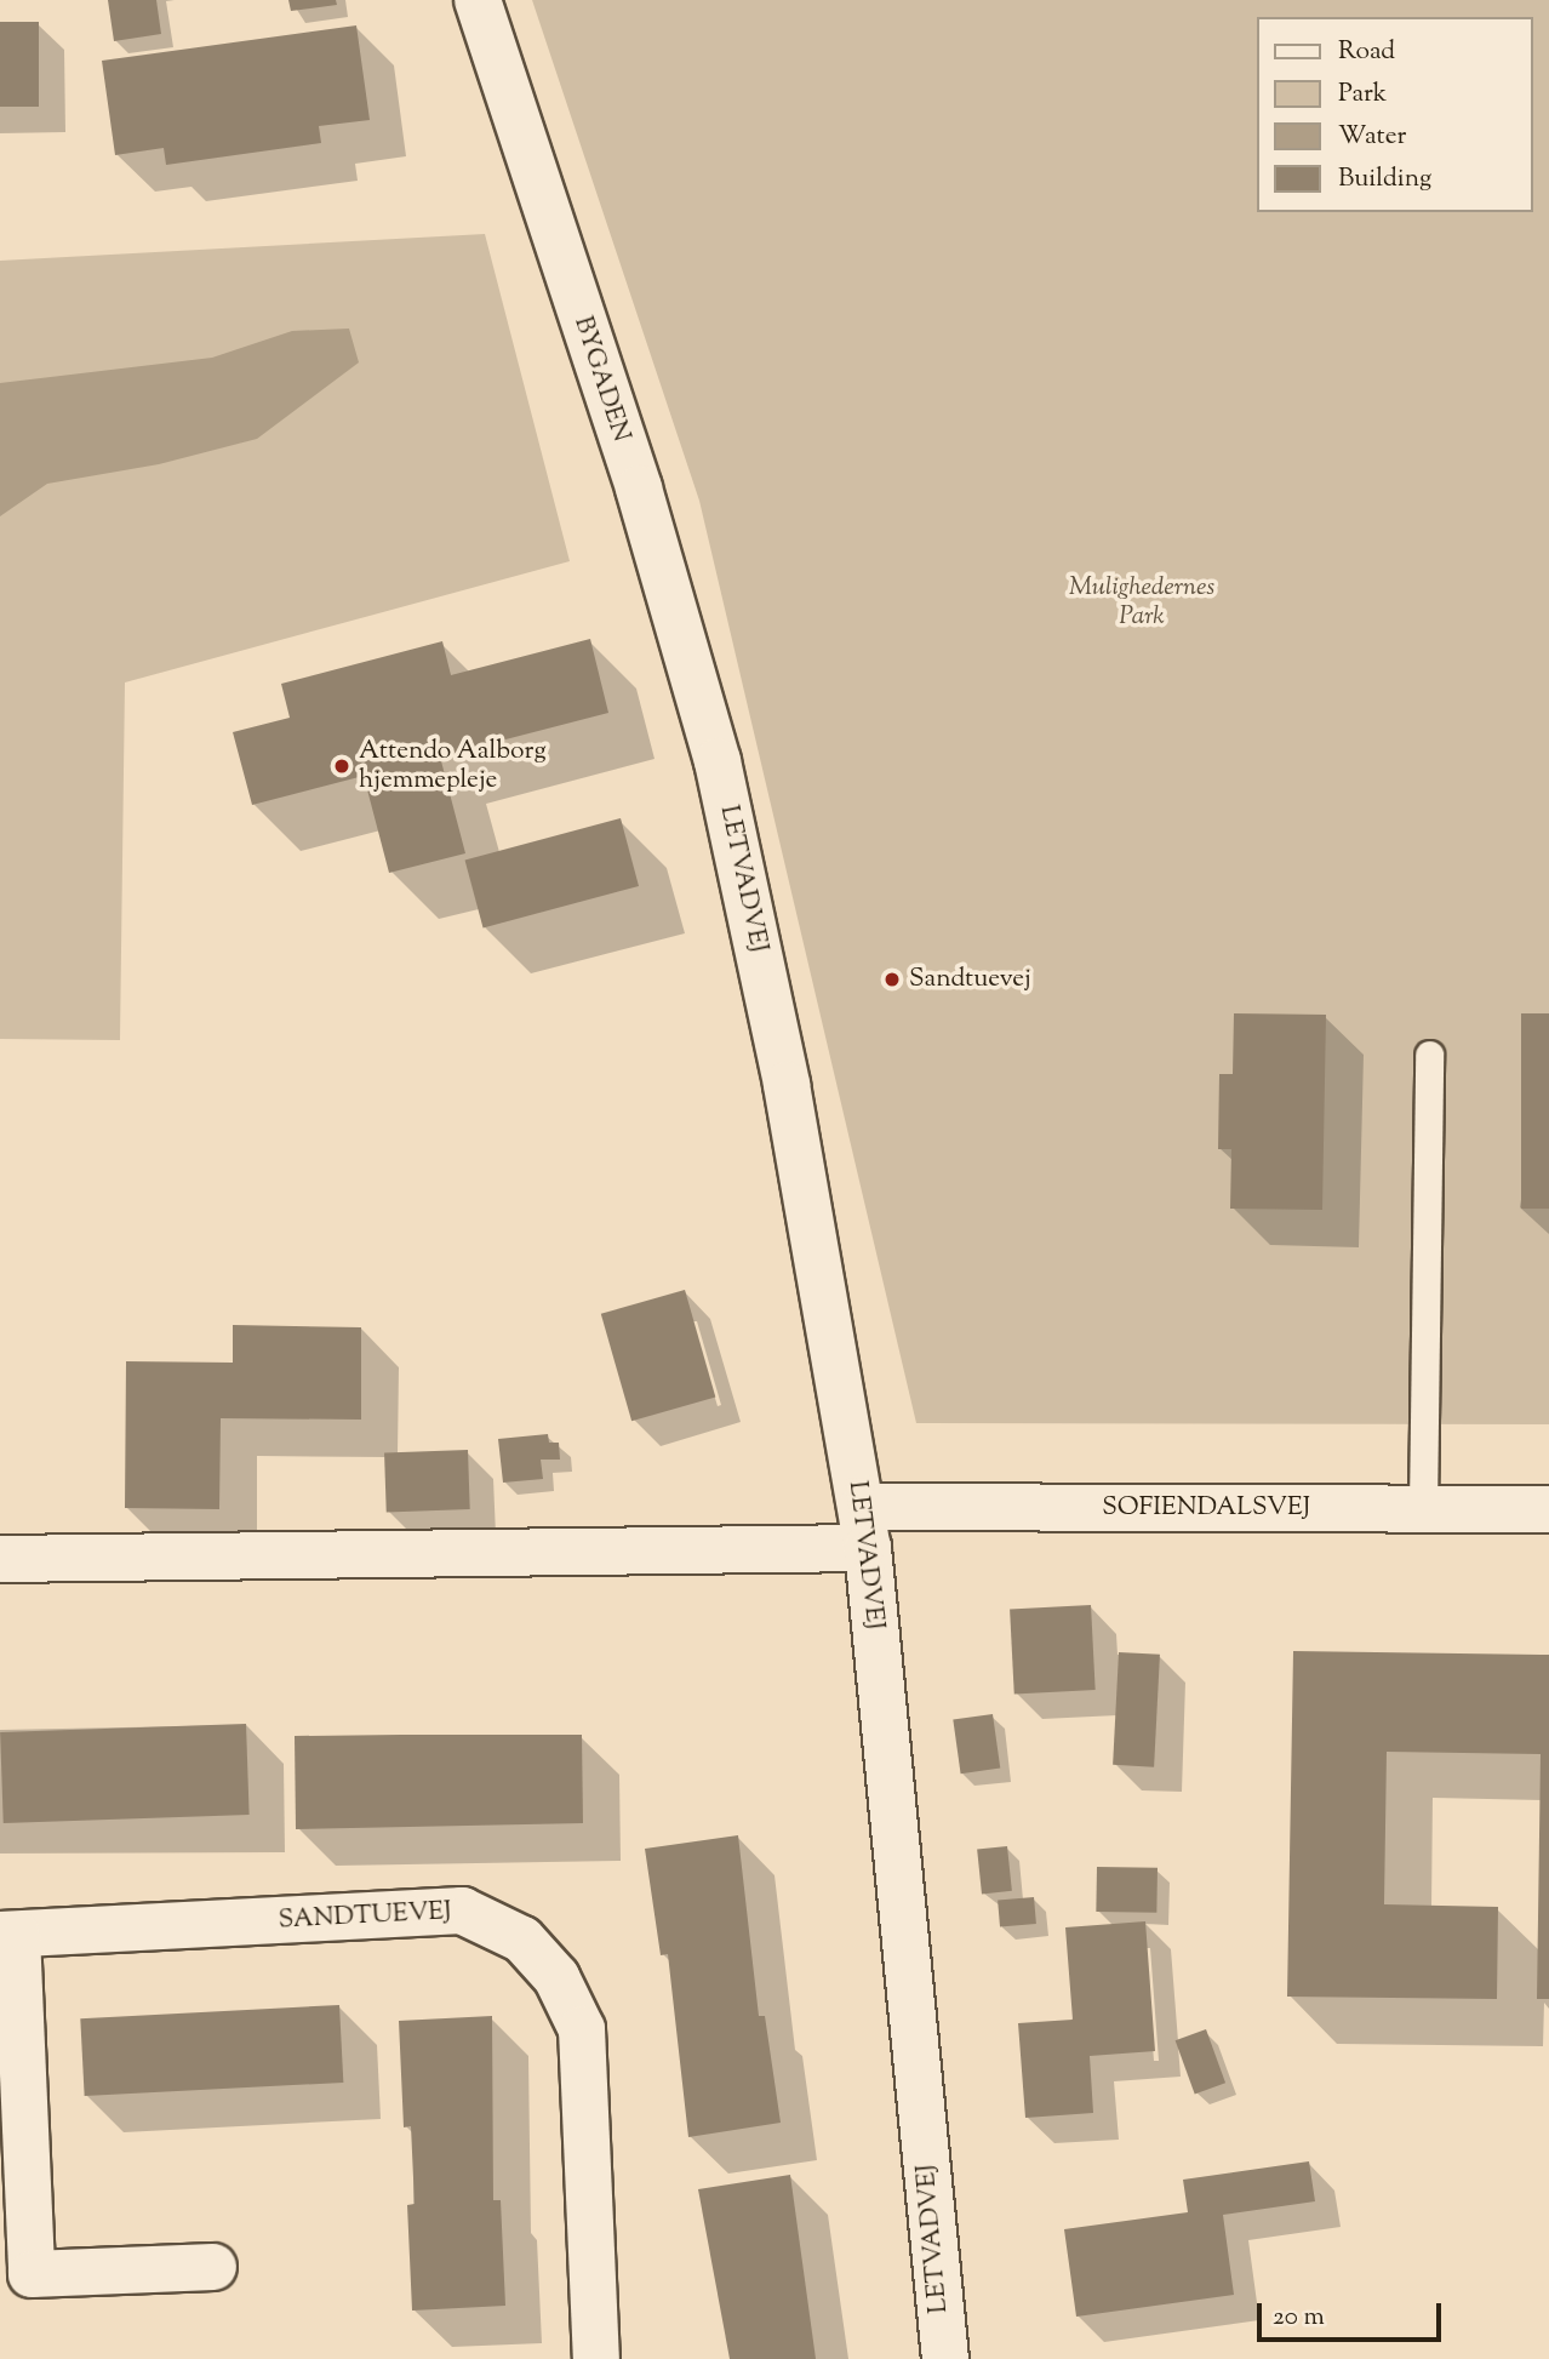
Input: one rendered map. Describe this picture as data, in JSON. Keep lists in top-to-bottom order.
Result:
{
  "streets": {
    "street": [
      "BYGADEN",
      "LETVADVEJ",
      "SOFIENDALSVEJ",
      "SANDTUEVEJ"
    ]
  },
  "crossings": [
    ["BYGADEN", "LETVADVEJ"],
    ["LETVADVEJ", "SOFIENDALSVEJ"]
  ],
  "parks": ["Mulighedernes Park"],
  "places": ["Attendo Aalborg hjemmepleje", "Sandtuevej"],
  "legend": [
    "Road",
    "Park",
    "Water",
    "Building"
  ],
  "scale_bar": "20 m"
}
